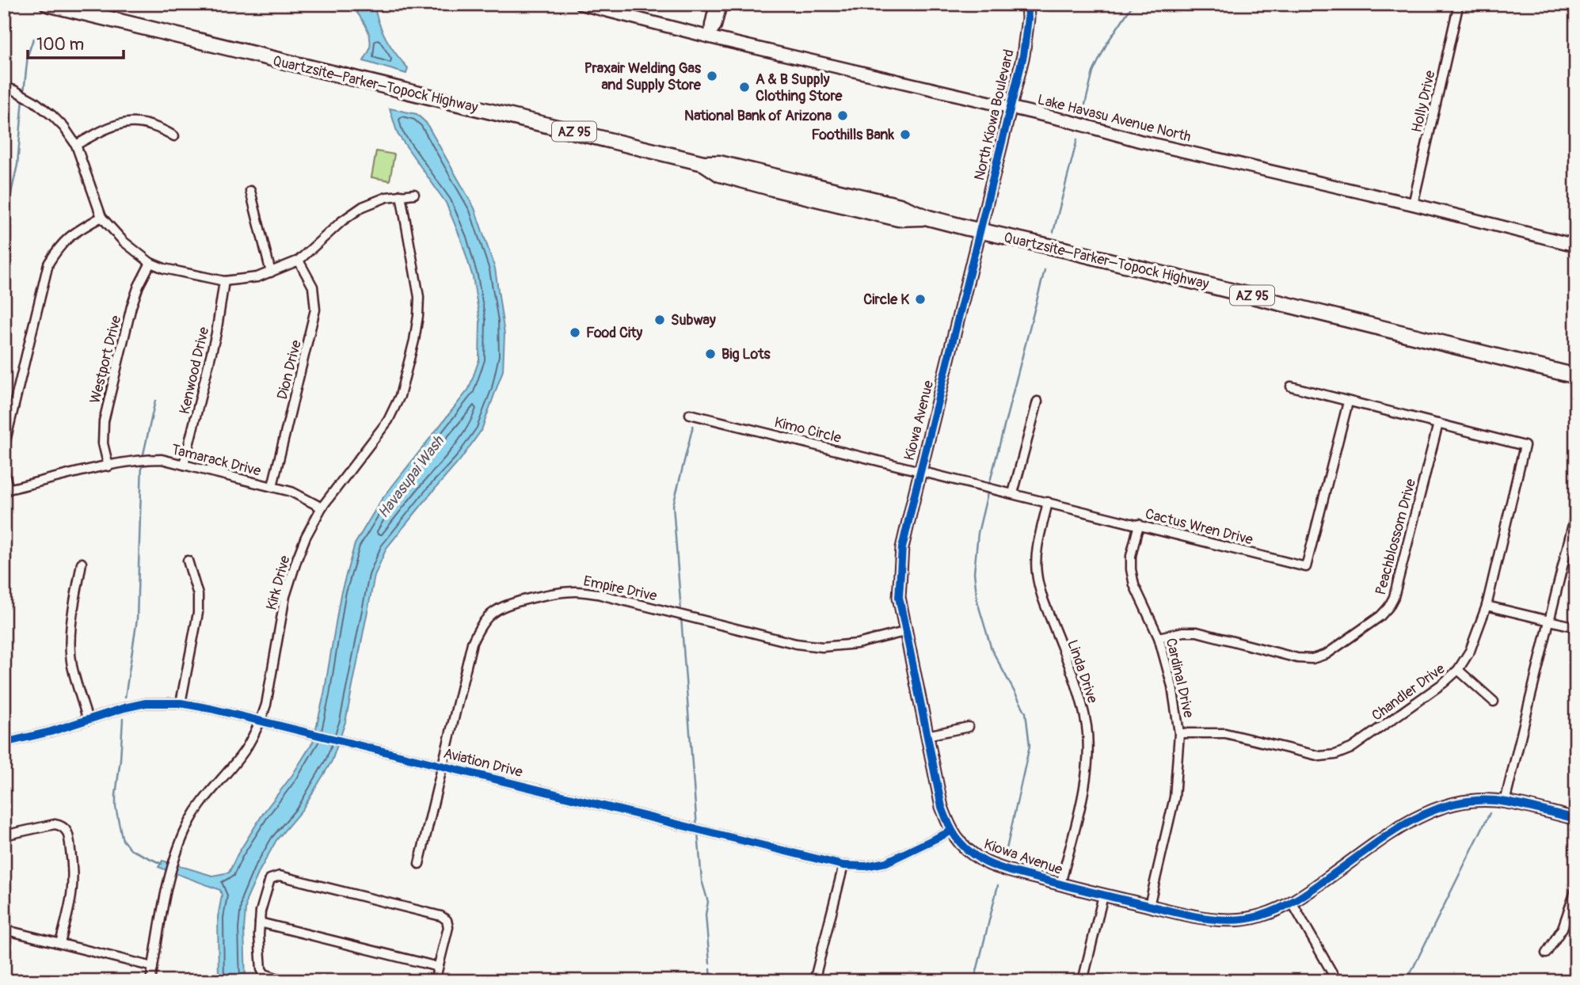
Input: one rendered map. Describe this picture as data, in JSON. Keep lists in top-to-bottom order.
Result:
{
  "streets": {
    "highway": ["Quartzsite–Parker–Topock Highway", "AZ 95"],
    "street": [
      "Holly Drive",
      "North Kiowa Boulevard",
      "Lake Havasu Avenue North",
      "Westport Drive",
      "Dion Drive",
      "Kenwood Drive",
      "Kiowa Avenue",
      "Kimo Circle",
      "Tamarack Drive",
      "Cactus Wren Drive",
      "Peachblossom Drive",
      "Kirk Drive",
      "Empire Drive",
      "Linda Drive",
      "Cardinal Drive",
      "Chandler Drive",
      "Aviation Drive"
    ]
  },
  "crossings": [
    ["Quartzsite–Parker–Topock Highway", "North Kiowa Boulevard"],
    ["Quartzsite–Parker–Topock Highway", "Kiowa Avenue"],
    ["Holly Drive", "Lake Havasu Avenue North"],
    ["North Kiowa Boulevard", "Lake Havasu Avenue North"],
    ["North Kiowa Boulevard", "Kiowa Avenue"],
    ["Westport Drive", "Tamarack Drive"],
    ["Dion Drive", "Tamarack Drive"],
    ["Kenwood Drive", "Tamarack Drive"],
    ["Kiowa Avenue", "Kimo Circle"],
    ["Kiowa Avenue", "Cactus Wren Drive"],
    ["Kiowa Avenue", "Empire Drive"],
    ["Kiowa Avenue", "Linda Drive"],
    ["Kiowa Avenue", "Cardinal Drive"],
    ["Kiowa Avenue", "Aviation Drive"],
    ["Kimo Circle", "Cactus Wren Drive"],
    ["Tamarack Drive", "Kirk Drive"],
    ["Cactus Wren Drive", "Linda Drive"],
    ["Cactus Wren Drive", "Cardinal Drive"],
    ["Peachblossom Drive", "Cardinal Drive"],
    ["Peachblossom Drive", "Chandler Drive"],
    ["Kirk Drive", "Aviation Drive"],
    ["Empire Drive", "Aviation Drive"],
    ["Cardinal Drive", "Chandler Drive"]
  ],
  "water": ["Havasupai Wash"],
  "places": [
    "Praxair Welding Gas and Supply Store",
    "A & B Supply Clothing Store",
    "National Bank of Arizona",
    "Foothills Bank",
    "Circle K",
    "Subway",
    "Food City",
    "Big Lots"
  ],
  "scale_bar": "100 m"
}
